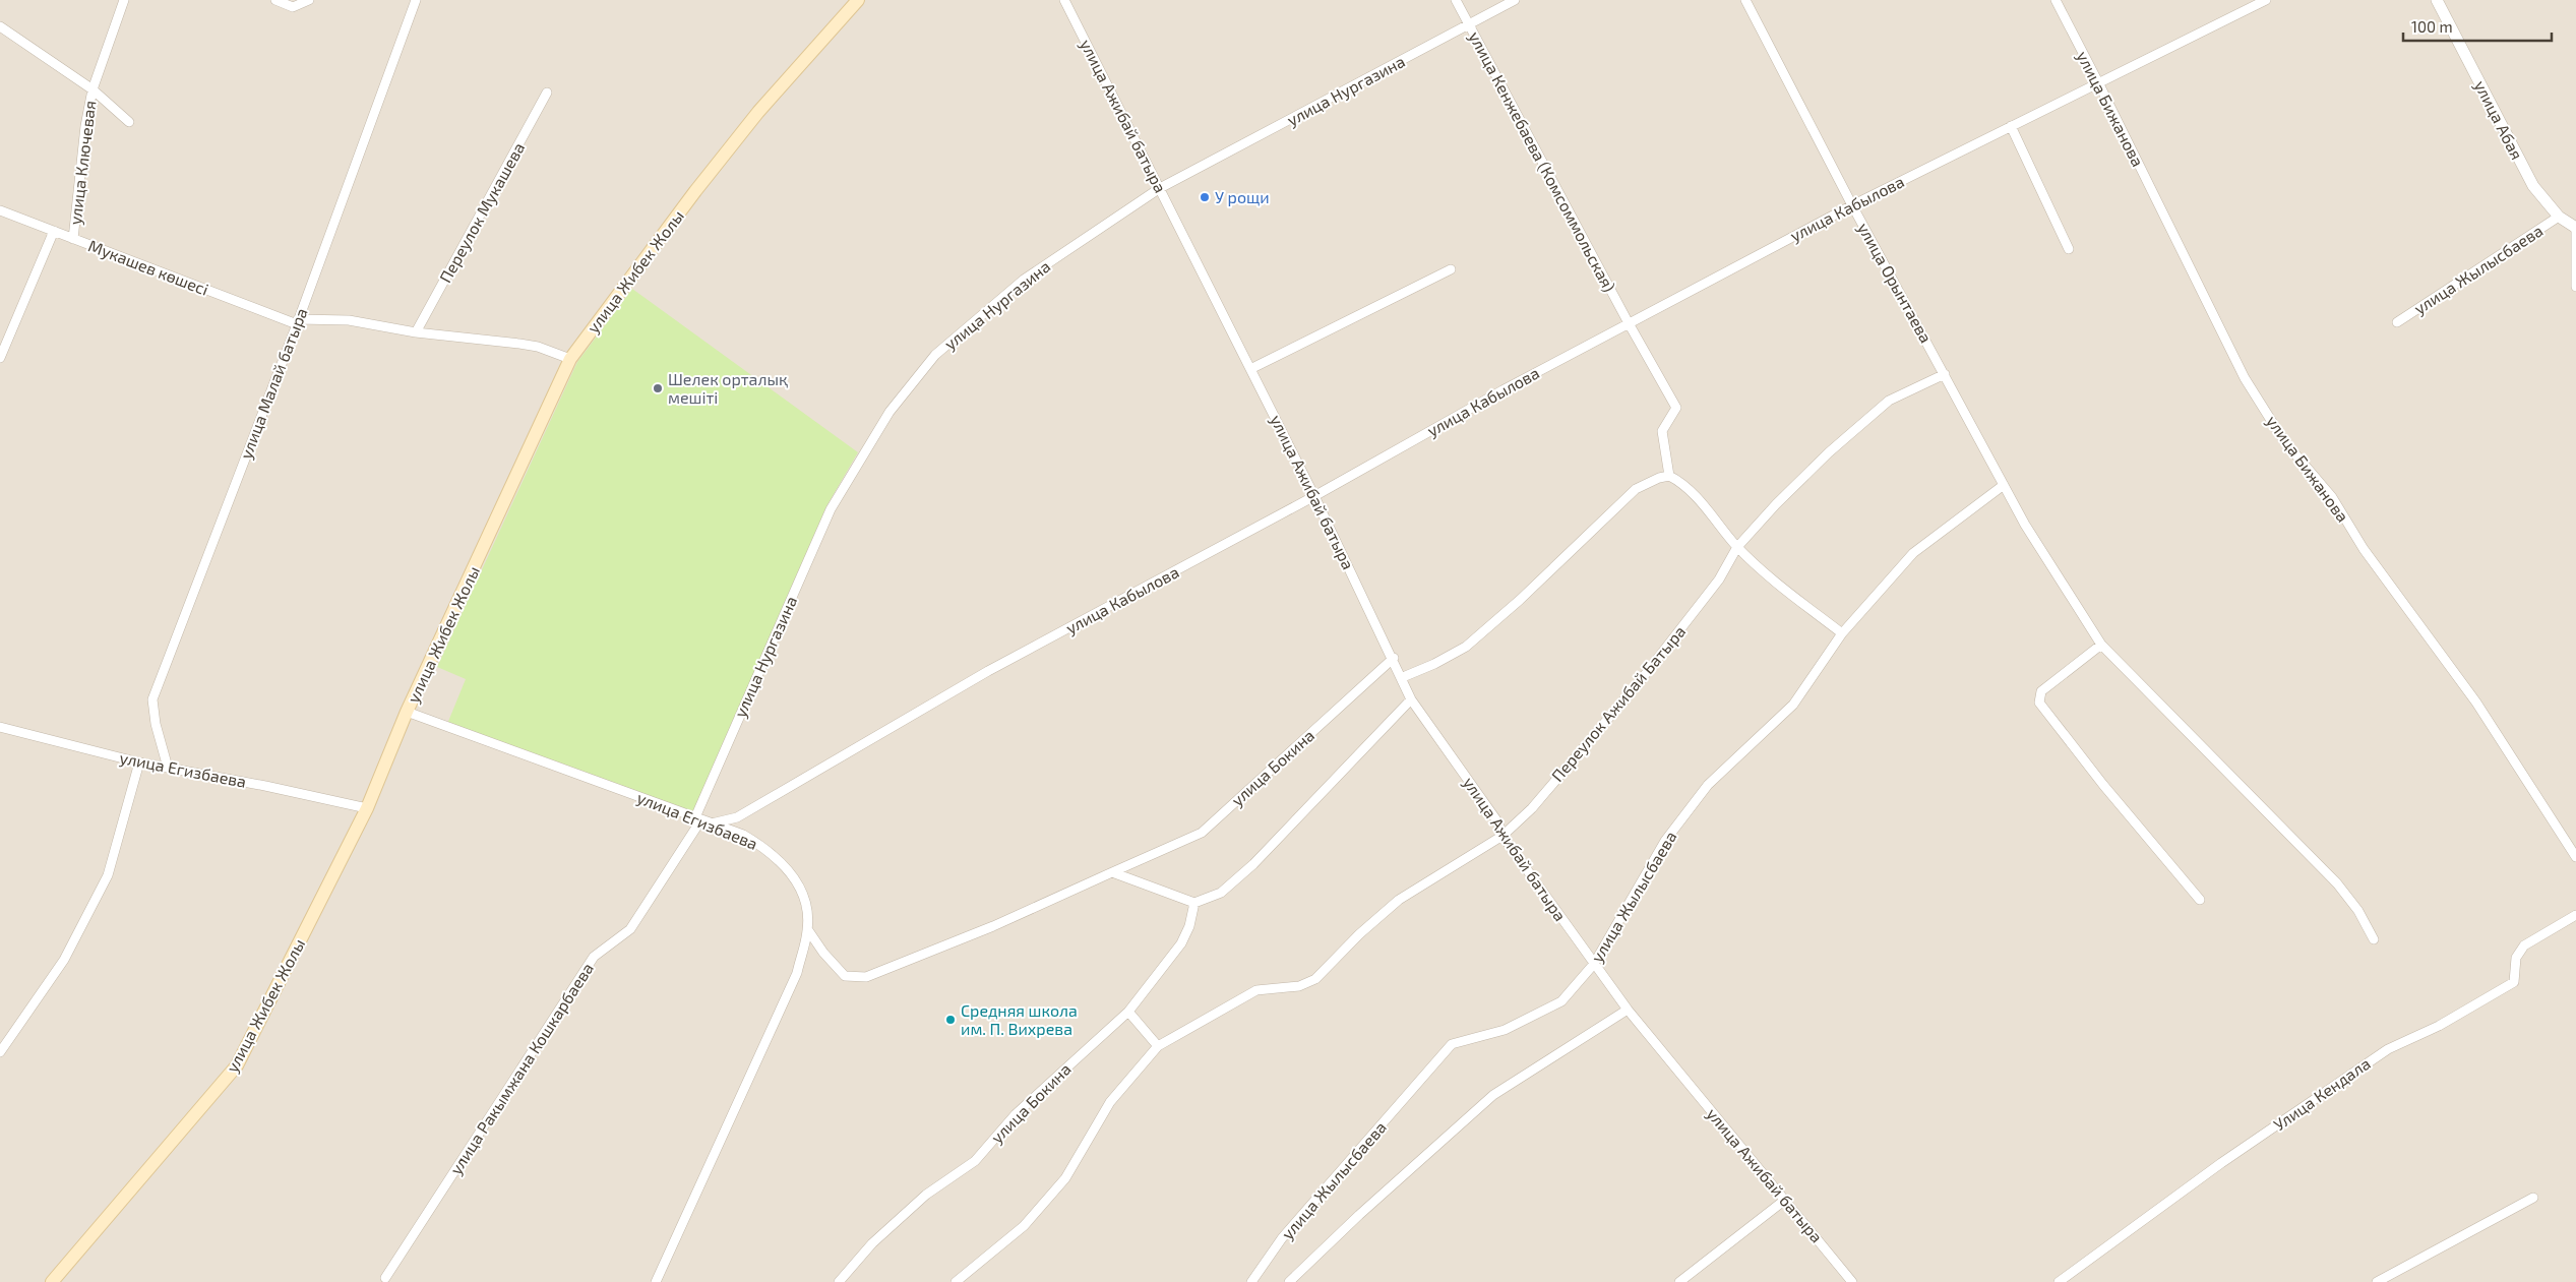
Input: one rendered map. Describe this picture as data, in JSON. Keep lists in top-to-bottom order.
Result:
{
  "streets": {
    "main road": ["улица Жибек Жолы"],
    "street": [
      "улица Нургазина",
      "улица Бижанова",
      "улица Ажибай батыра",
      "улица Абая",
      "улица Кенжебаева (Комсоммольская)",
      "улица Ключевая",
      "улица Кабылова",
      "Переулок Мукашева",
      "Мукашев көшесі",
      "улица Жылысбаева",
      "улица Орынтаева",
      "улица Малай батыра",
      "Переулок Ажибай Батыра",
      "улица Бокина",
      "улица Егизбаева",
      "улица Ракымжана Кошкарбаева",
      "Улица Кендала"
    ]
  },
  "crossings": [
    ["улица Нургазина", "улица Ажибай батыра"],
    ["улица Нургазина", "улица Кенжебаева (Комсоммольская)"],
    ["улица Нургазина", "улица Егизбаева"],
    ["улица Нургазина", "улица Ракымжана Кошкарбаева"],
    ["улица Бижанова", "улица Кабылова"],
    ["улица Ажибай батыра", "улица Кабылова"],
    ["улица Ажибай батыра", "улица Жылысбаева"],
    ["улица Ажибай батыра", "Переулок Ажибай Батыра"],
    ["улица Ажибай батыра", "улица Бокина"],
    ["улица Абая", "улица Жылысбаева"],
    ["улица Кенжебаева (Комсоммольская)", "улица Кабылова"],
    ["улица Ключевая", "Мукашев көшесі"],
    ["улица Кабылова", "улица Орынтаева"],
    ["улица Кабылова", "улица Егизбаева"],
    ["Переулок Мукашева", "Мукашев көшесі"],
    ["Мукашев көшесі", "улица Жибек Жолы"],
    ["Мукашев көшесі", "улица Малай батыра"],
    ["улица Жылысбаева", "улица Орынтаева"],
    ["улица Жибек Жолы", "улица Егизбаева"],
    ["улица Орынтаева", "Переулок Ажибай Батыра"],
    ["улица Малай батыра", "улица Егизбаева"],
    ["улица Бокина", "улица Егизбаева"],
    ["улица Егизбаева", "улица Ракымжана Кошкарбаева"]
  ],
  "places": ["У рощи", "Шелек орталық мешіті", "Средняя школа им. П. Вихрева"],
  "scale_bar": "100 m"
}
